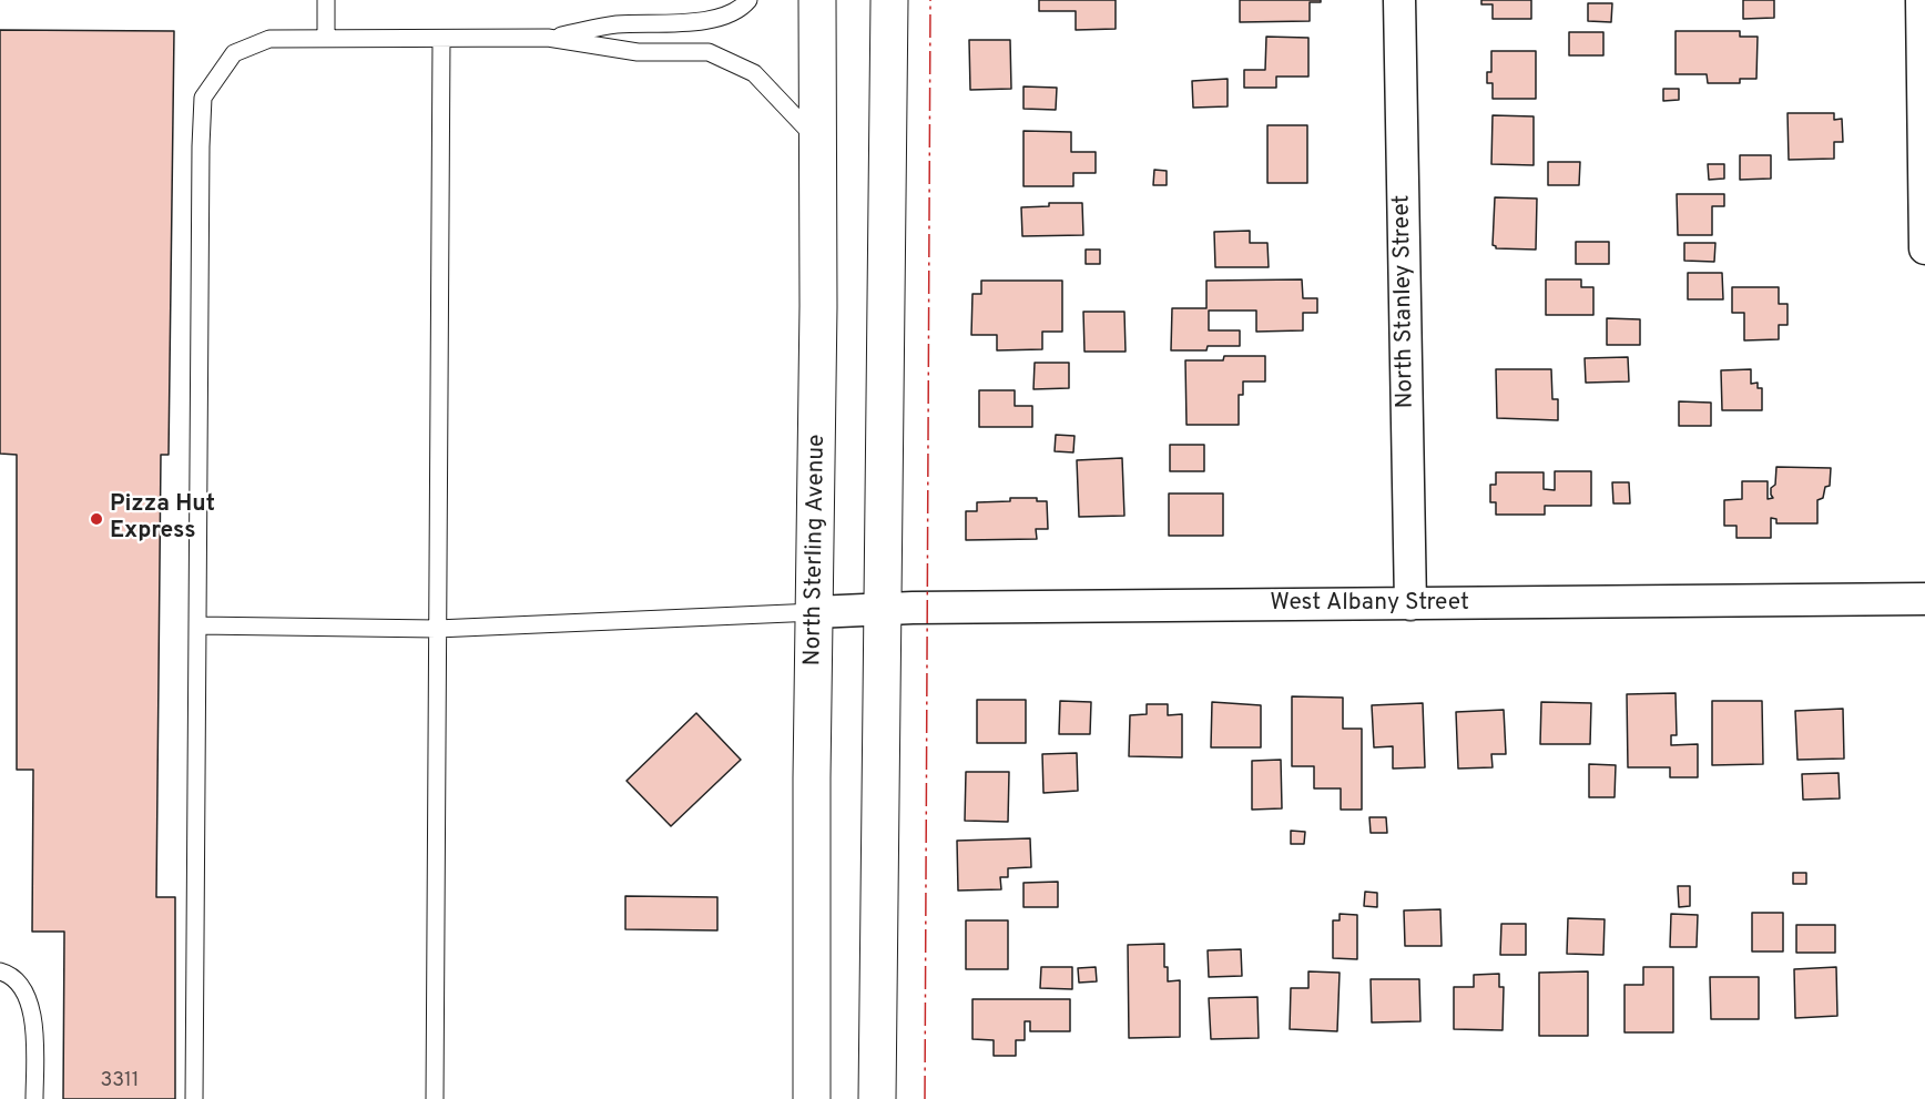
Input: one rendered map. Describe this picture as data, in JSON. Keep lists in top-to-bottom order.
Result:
{
  "streets": {
    "main road": ["North Sterling Avenue"],
    "street": ["North Stanley Street", "West Albany Street"]
  },
  "crossings": [
    ["North Stanley Street", "West Albany Street"],
    ["North Sterling Avenue", "West Albany Street"]
  ],
  "places": ["Pizza Hut Express"],
  "house_numbers": ["3311"]
}
